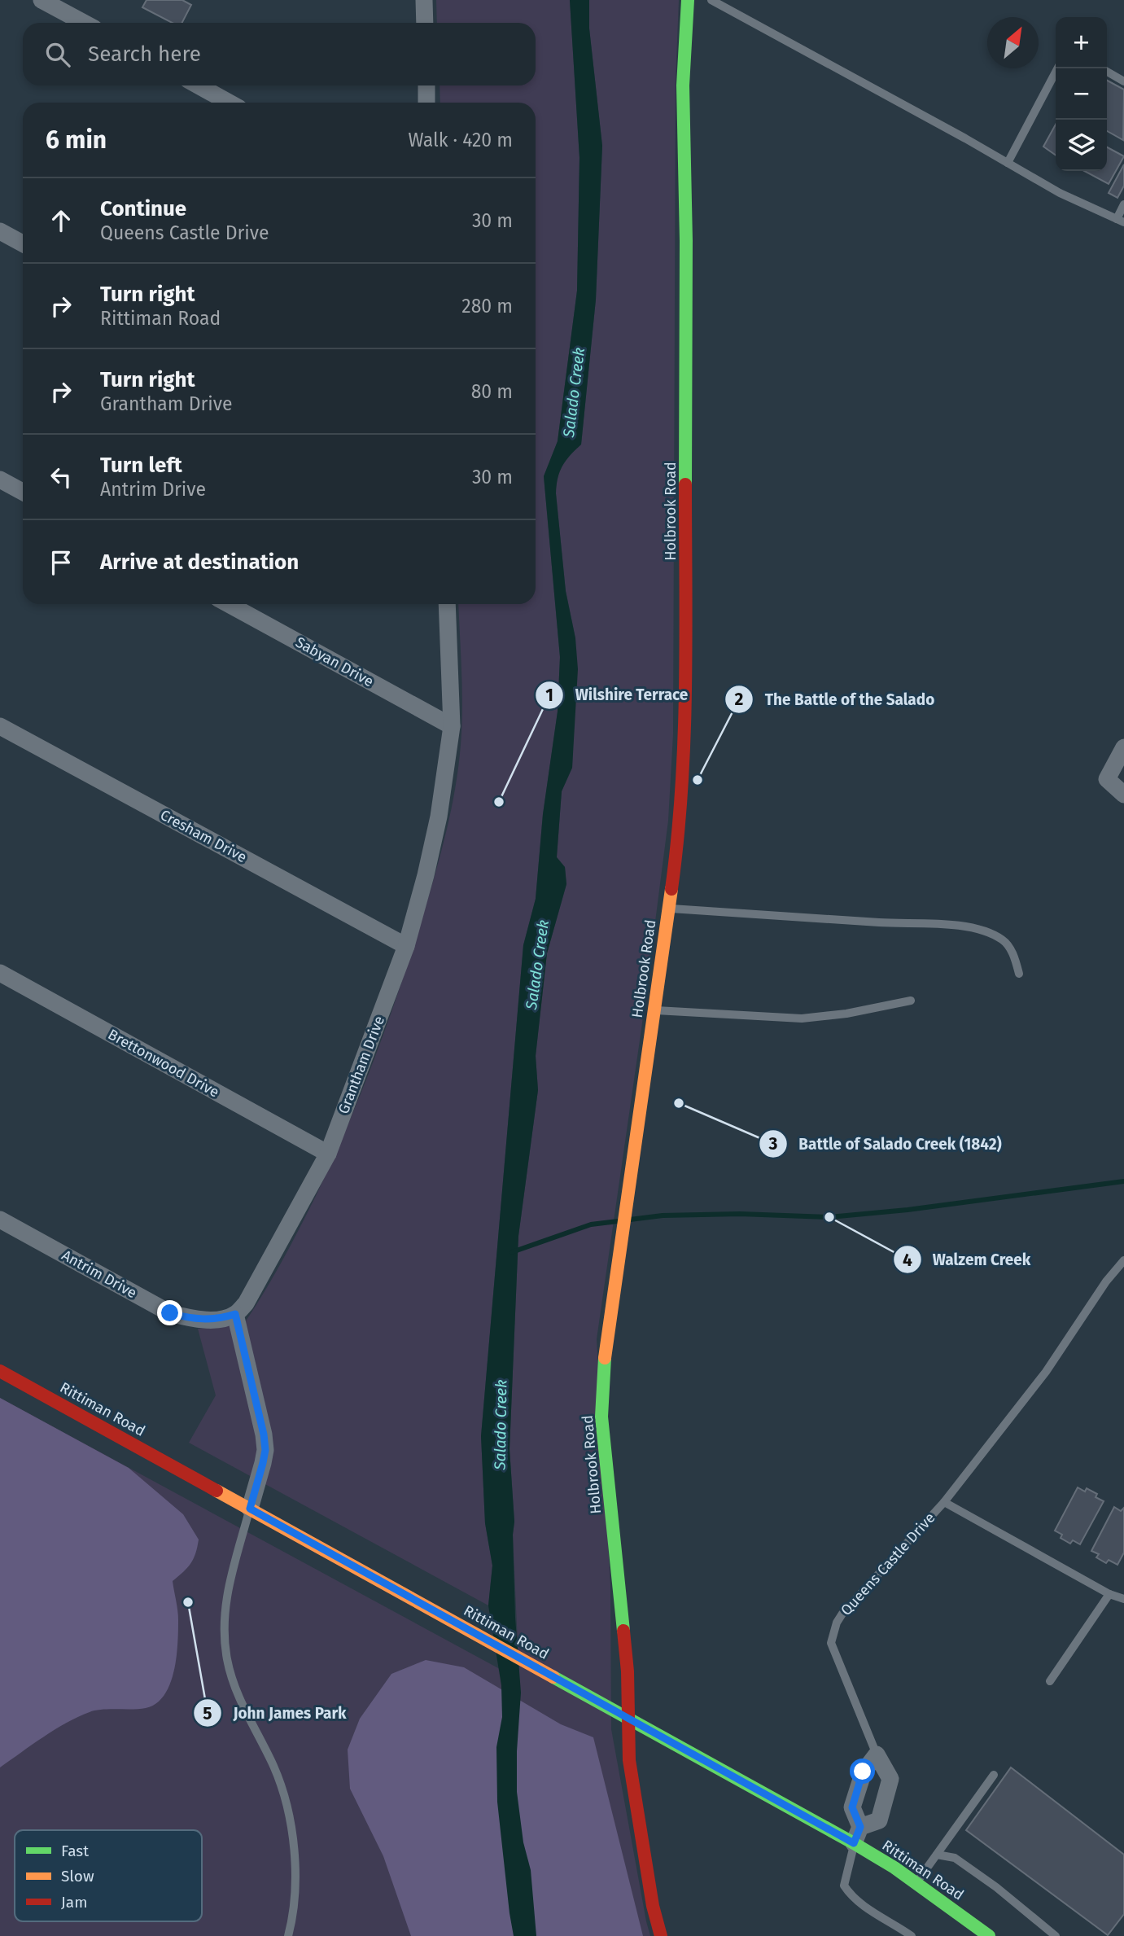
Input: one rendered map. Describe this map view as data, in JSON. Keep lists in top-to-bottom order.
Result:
{
  "streets": {
    "street": [
      "Holbrook Road",
      "Sabyan Drive",
      "Cresham Drive",
      "Brettonwood Drive",
      "Grantham Drive",
      "Antrim Drive",
      "Rittiman Road",
      "Queens Castle Drive"
    ]
  },
  "crossings": [
    ["Sabyan Drive", "Grantham Drive"],
    ["Cresham Drive", "Grantham Drive"],
    ["Brettonwood Drive", "Grantham Drive"],
    ["Grantham Drive", "Antrim Drive"]
  ],
  "water": ["Salado Creek"],
  "places": [
    "The Battle of the Salado",
    "Wilshire Terrace",
    "Battle of Salado Creek (1842)",
    "Walzem Creek",
    "John James Park"
  ],
  "legend": ["Fast", "Slow", "Jam"],
  "north": "top right",
  "page": {
    "map_buttons": ["+", "−"],
    "search": "Search here",
    "heading": ["6 min", "Walk · 420 m"],
    "list": [
      ["Continue", "Queens Castle Drive", "30 m"],
      ["Turn right", "Rittiman Road", "280 m"],
      ["Turn right", "Grantham Drive", "80 m"],
      ["Turn left", "Antrim Drive", "30 m"],
      "Arrive at destination"
    ]
  }
}
